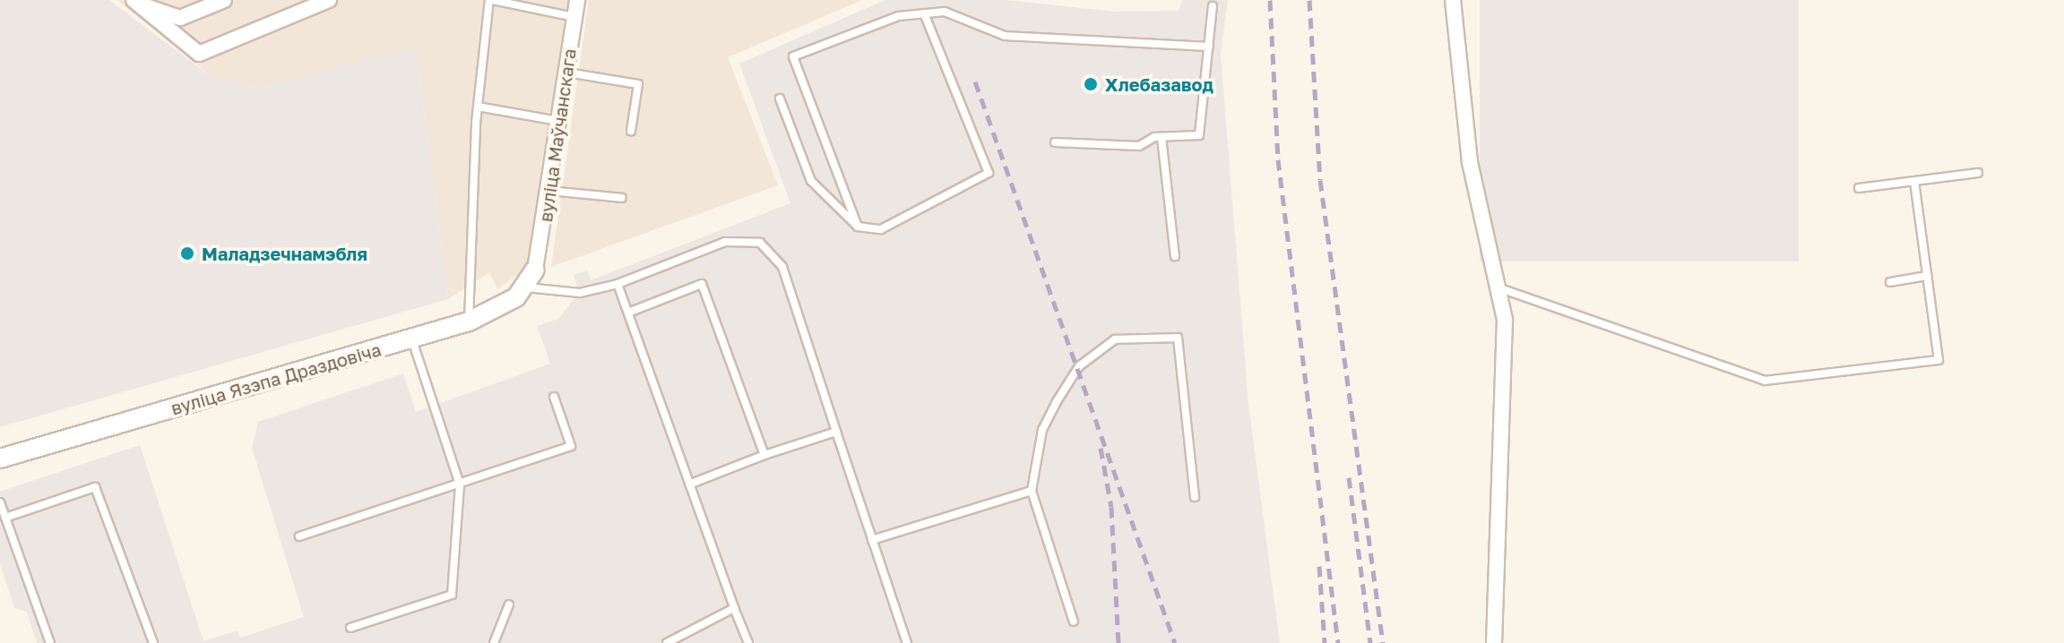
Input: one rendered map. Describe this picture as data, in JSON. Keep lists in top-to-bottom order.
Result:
{
  "streets": {
    "street": ["вуліца Маўчанскага", "вуліца Язэпа Драздовіча"]
  },
  "crossings": [
    ["вуліца Маўчанскага", "вуліца Язэпа Драздовіча"]
  ],
  "places": ["Хлебазавод", "Маладзечнамэбля"]
}
